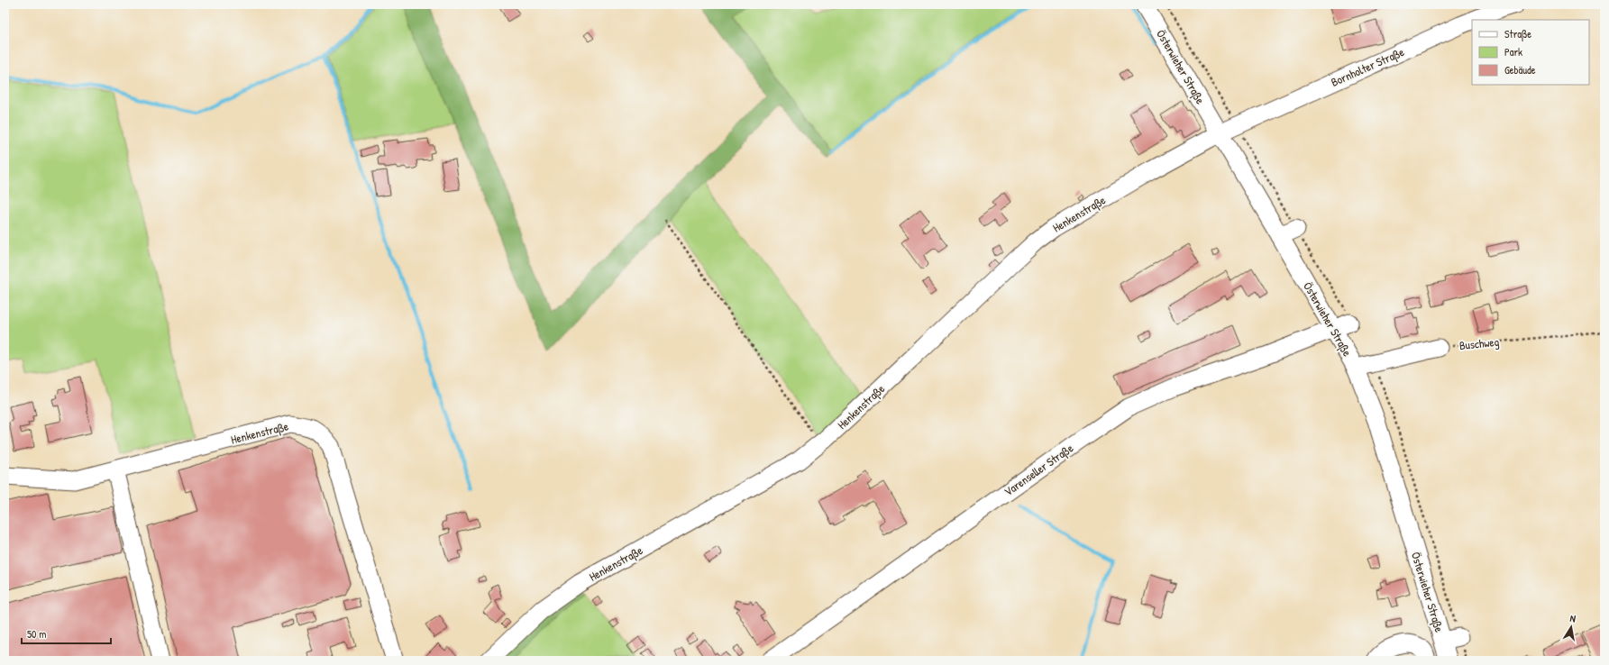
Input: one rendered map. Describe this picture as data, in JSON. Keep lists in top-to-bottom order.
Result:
{
  "streets": {
    "street": [
      "Österwieher Straße",
      "Bornholter Straße",
      "Henkenstraße",
      "Varenseller Straße"
    ],
    "path": ["Buschweg"]
  },
  "crossings": [
    ["Österwieher Straße", "Bornholter Straße"],
    ["Österwieher Straße", "Henkenstraße"],
    ["Österwieher Straße", "Varenseller Straße"],
    ["Bornholter Straße", "Henkenstraße"]
  ],
  "legend": ["Straße", "Park", "Gebäude"],
  "scale_bar": "50 m",
  "north": "top"
}
